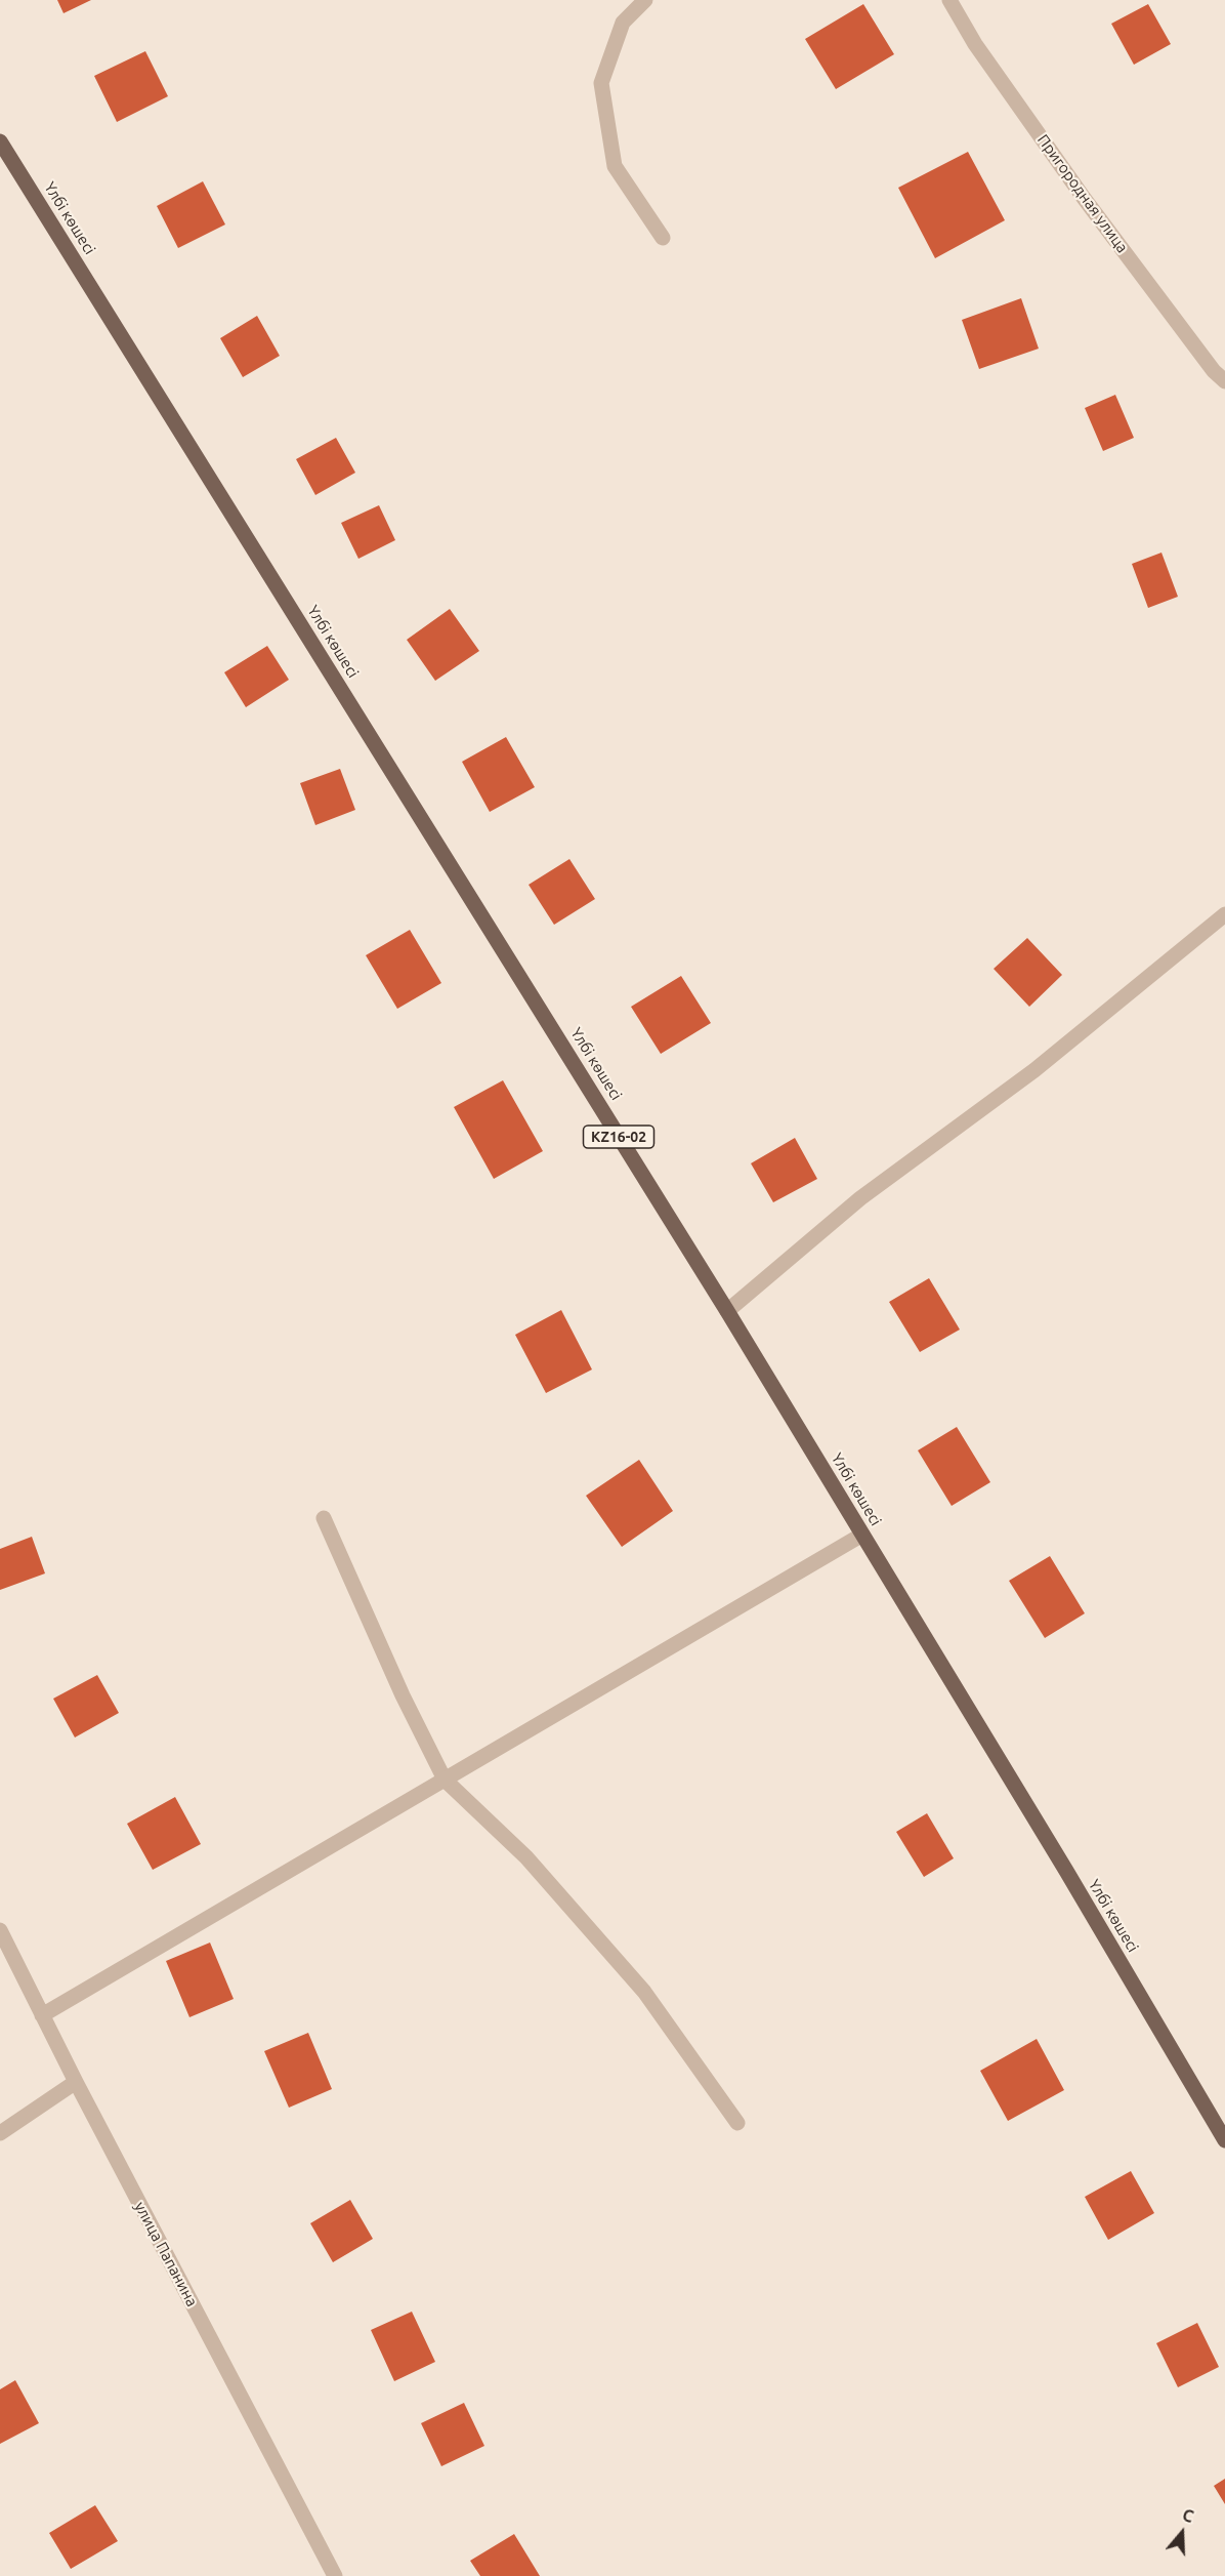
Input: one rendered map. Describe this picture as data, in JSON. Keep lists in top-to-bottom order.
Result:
{
  "streets": {
    "main road": ["Үлбі көшесі", "KZ16-02"],
    "street": ["Пригородная улица", "улица Папанина"]
  },
  "north": "top"
}
